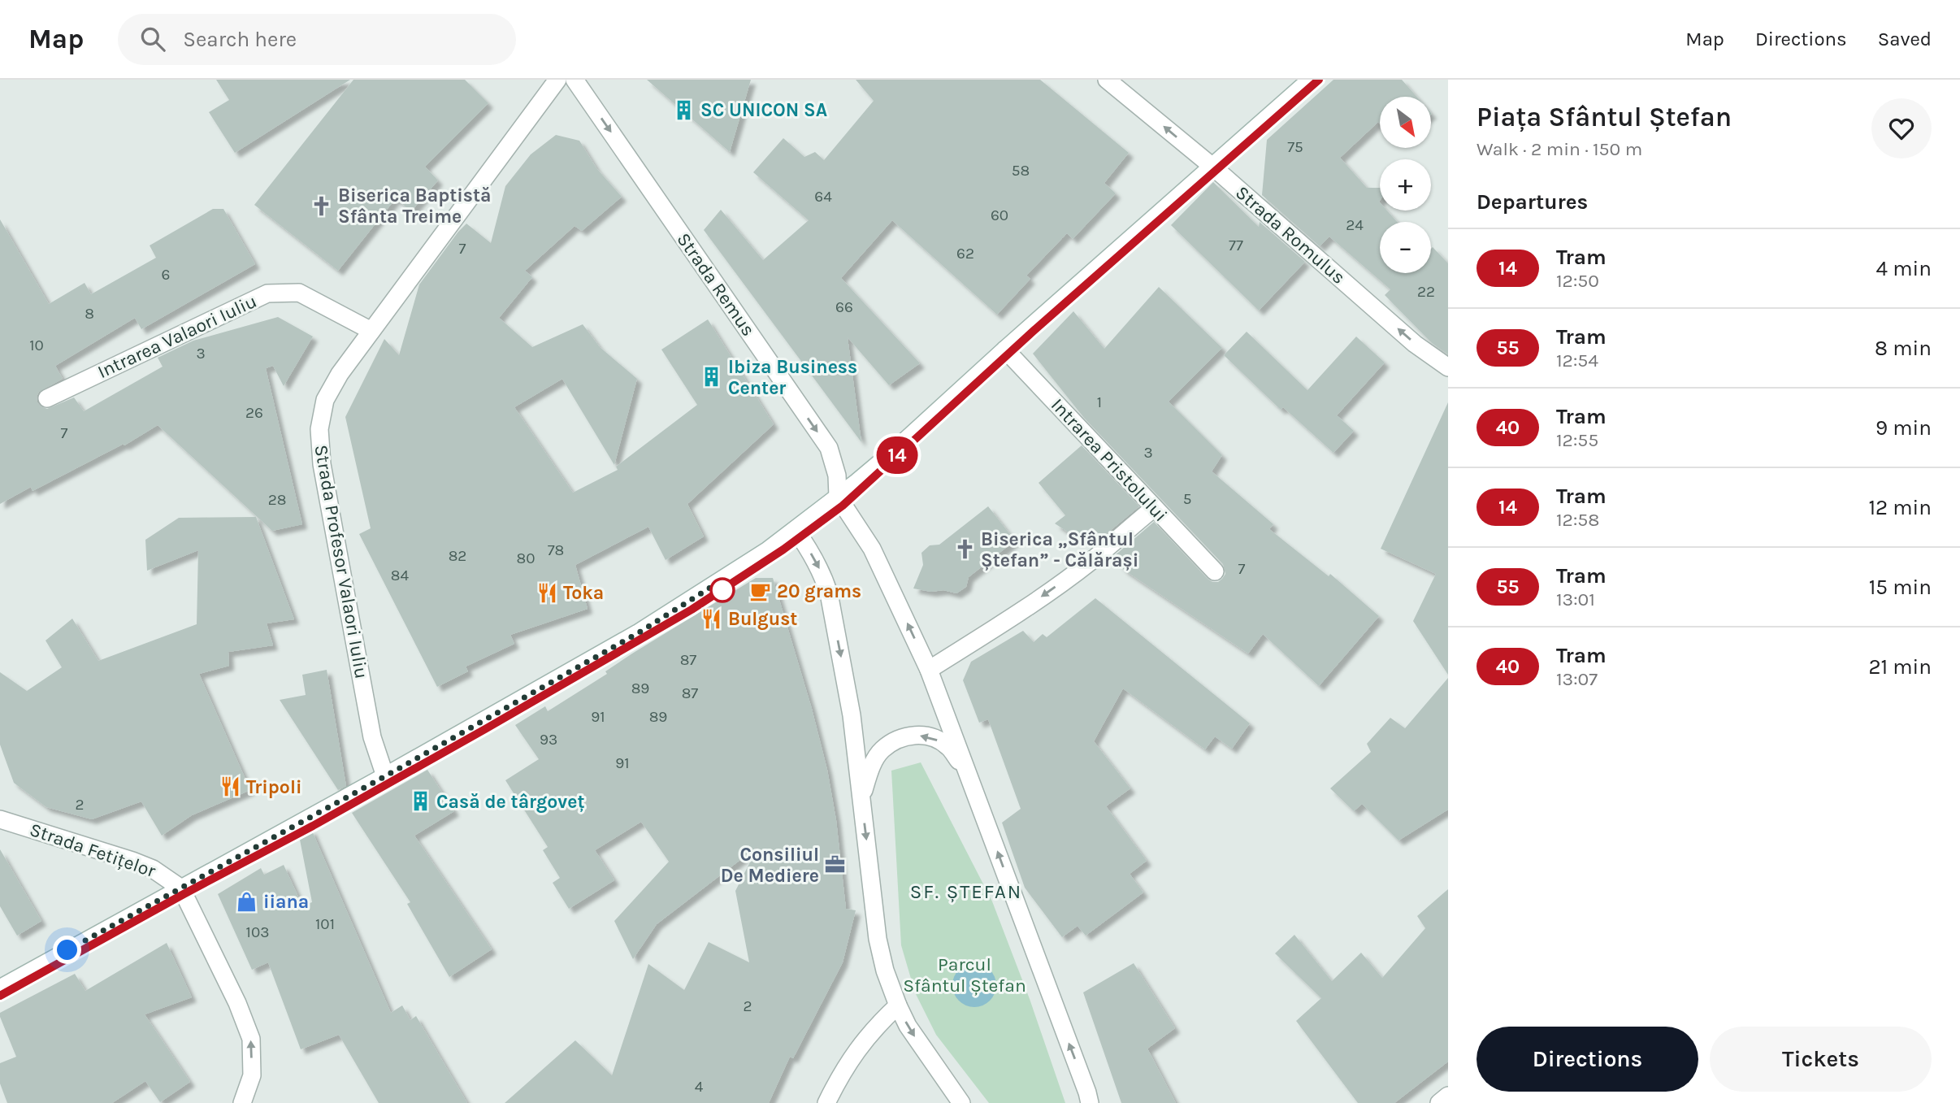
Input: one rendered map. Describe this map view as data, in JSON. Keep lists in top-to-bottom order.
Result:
{
  "streets": {
    "street": [
      "Strada Romulus",
      "Strada Remus",
      "Intrarea Valaori Iuliu",
      "Intrarea Pristolului",
      "Strada Profesor Valaori Iuliu",
      "Strada Fetițelor"
    ]
  },
  "crossings": [
    ["Intrarea Valaori Iuliu", "Strada Profesor Valaori Iuliu"]
  ],
  "one_way": ["Strada Romulus", "Strada Remus"],
  "districts": ["SF. ȘTEFAN"],
  "parks": ["Parcul Sfântul Ștefan"],
  "places": {
    "building": ["SC UNICON SA", "Ibiza Business Center", "Casă de târgoveț"],
    "church": ["Biserica Baptistă Sfânta Treime", "Biserica „Sfântul Ștefan” - Călărași"],
    "cafe": ["20 grams"],
    "restaurant": ["Toka", "Bulgust", "Tripoli"],
    "office": ["Consiliul De Mediere"],
    "shop": ["iiana"]
  },
  "lines": ["tram line 14"],
  "house_numbers": [
    "75",
    "58",
    "64",
    "60",
    "24",
    "77",
    "7",
    "62",
    "6",
    "22",
    "66",
    "8",
    "10",
    "3",
    "1",
    "26",
    "7",
    "3",
    "5",
    "28",
    "78",
    "82",
    "80",
    "7",
    "84",
    "87",
    "89",
    "87",
    "91",
    "89",
    "93",
    "91",
    "2",
    "101",
    "103",
    "2",
    "4"
  ],
  "north": "bottom right",
  "page": {
    "header": "Map",
    "search": "Search here",
    "nav": ["Map", "Directions", "Saved"],
    "on_map": "14",
    "heading": [
      ["Piața Sfântul Ștefan", "Walk · 2 min · 150 m"],
      "Departures"
    ],
    "map_buttons": ["+", "−"],
    "list": [
      {
        "mark": "14",
        "name": "Tram",
        "note": "12:50",
        "value": "4 min"
      },
      {
        "mark": "55",
        "name": "Tram",
        "note": "12:54",
        "value": "8 min"
      },
      {
        "mark": "40",
        "name": "Tram",
        "note": "12:55",
        "value": "9 min"
      },
      {
        "mark": "14",
        "name": "Tram",
        "note": "12:58",
        "value": "12 min"
      },
      {
        "mark": "55",
        "name": "Tram",
        "note": "13:01",
        "value": "15 min"
      },
      {
        "mark": "40",
        "name": "Tram",
        "note": "13:07",
        "value": "21 min"
      }
    ],
    "buttons": ["Directions", "Tickets"]
  }
}
